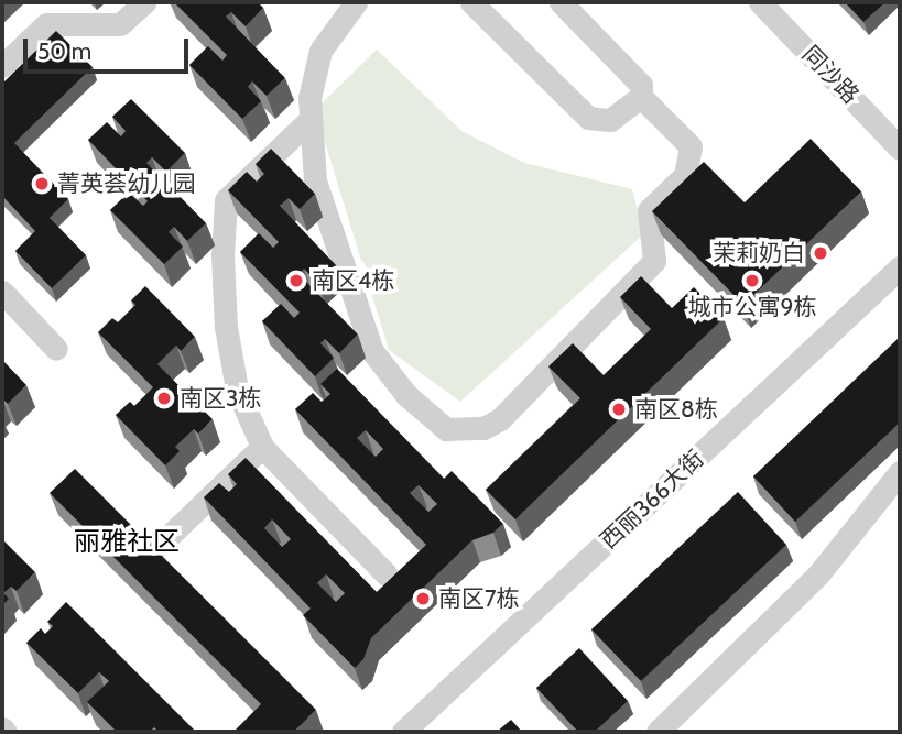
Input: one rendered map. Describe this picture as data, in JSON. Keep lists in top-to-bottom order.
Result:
{
  "streets": {
    "street": ["同沙路", "西丽366大街"]
  },
  "districts": ["丽雅社区"],
  "places": [
    "菁英荟幼儿园",
    "茉莉奶白",
    "南区4栋",
    "城市公寓9栋",
    "南区3栋",
    "南区8栋",
    "南区7栋"
  ],
  "scale_bar": "50 m"
}
